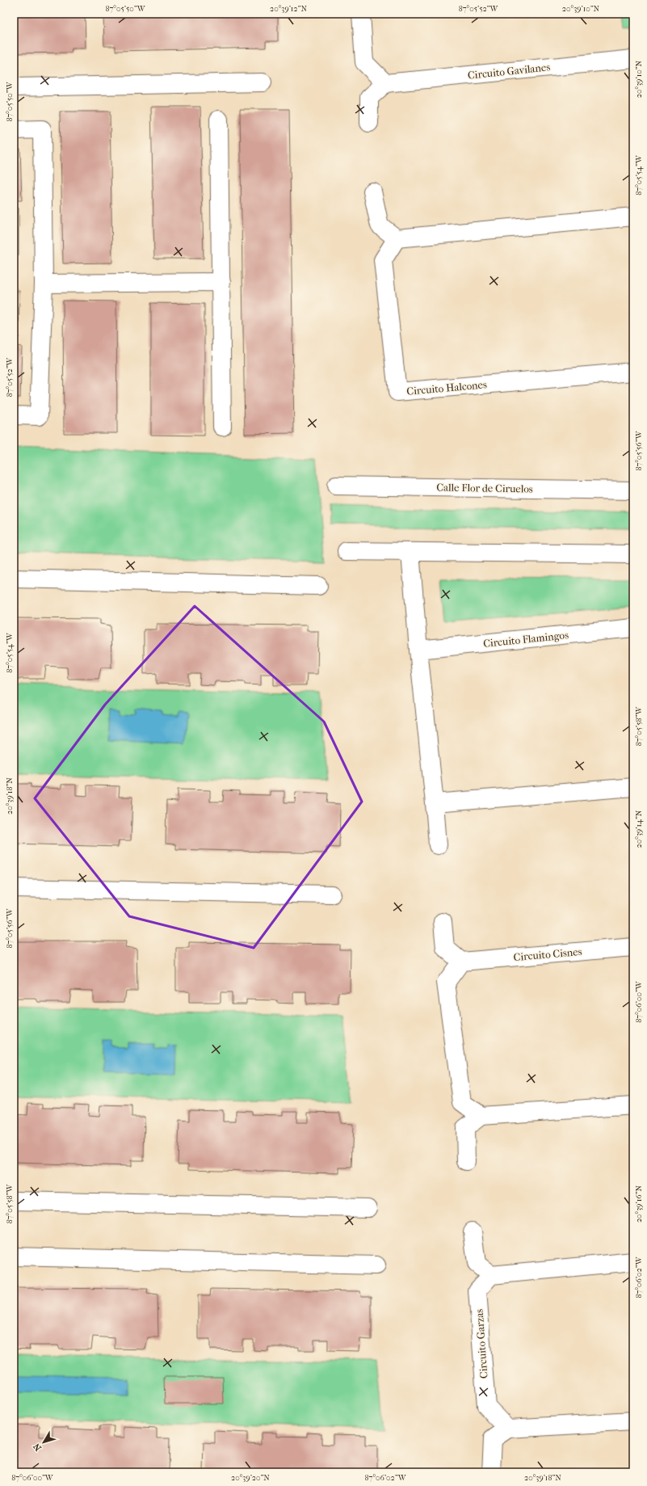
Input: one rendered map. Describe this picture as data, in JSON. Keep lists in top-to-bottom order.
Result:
{
  "streets": {
    "street": [
      "Circuito Gavilanes",
      "Circuito Halcones",
      "Calle Flor de Ciruelos",
      "Circuito Flamingos",
      "Circuito Cisnes",
      "Circuito Garzas"
    ]
  },
  "north": "bottom left",
  "coordinates": [
    "87°05'50\"W",
    "20°39'12\"N",
    "87°05'52\"W",
    "20°39'10\"N",
    "87°05'54\"W",
    "87°05'56\"W",
    "87°05'58\"W",
    "20°39'18\"N",
    "20°39'14\"N",
    "87°06'00\"W",
    "20°39'16\"N",
    "87°06'02\"W",
    "20°39'20\"N"
  ]
}
